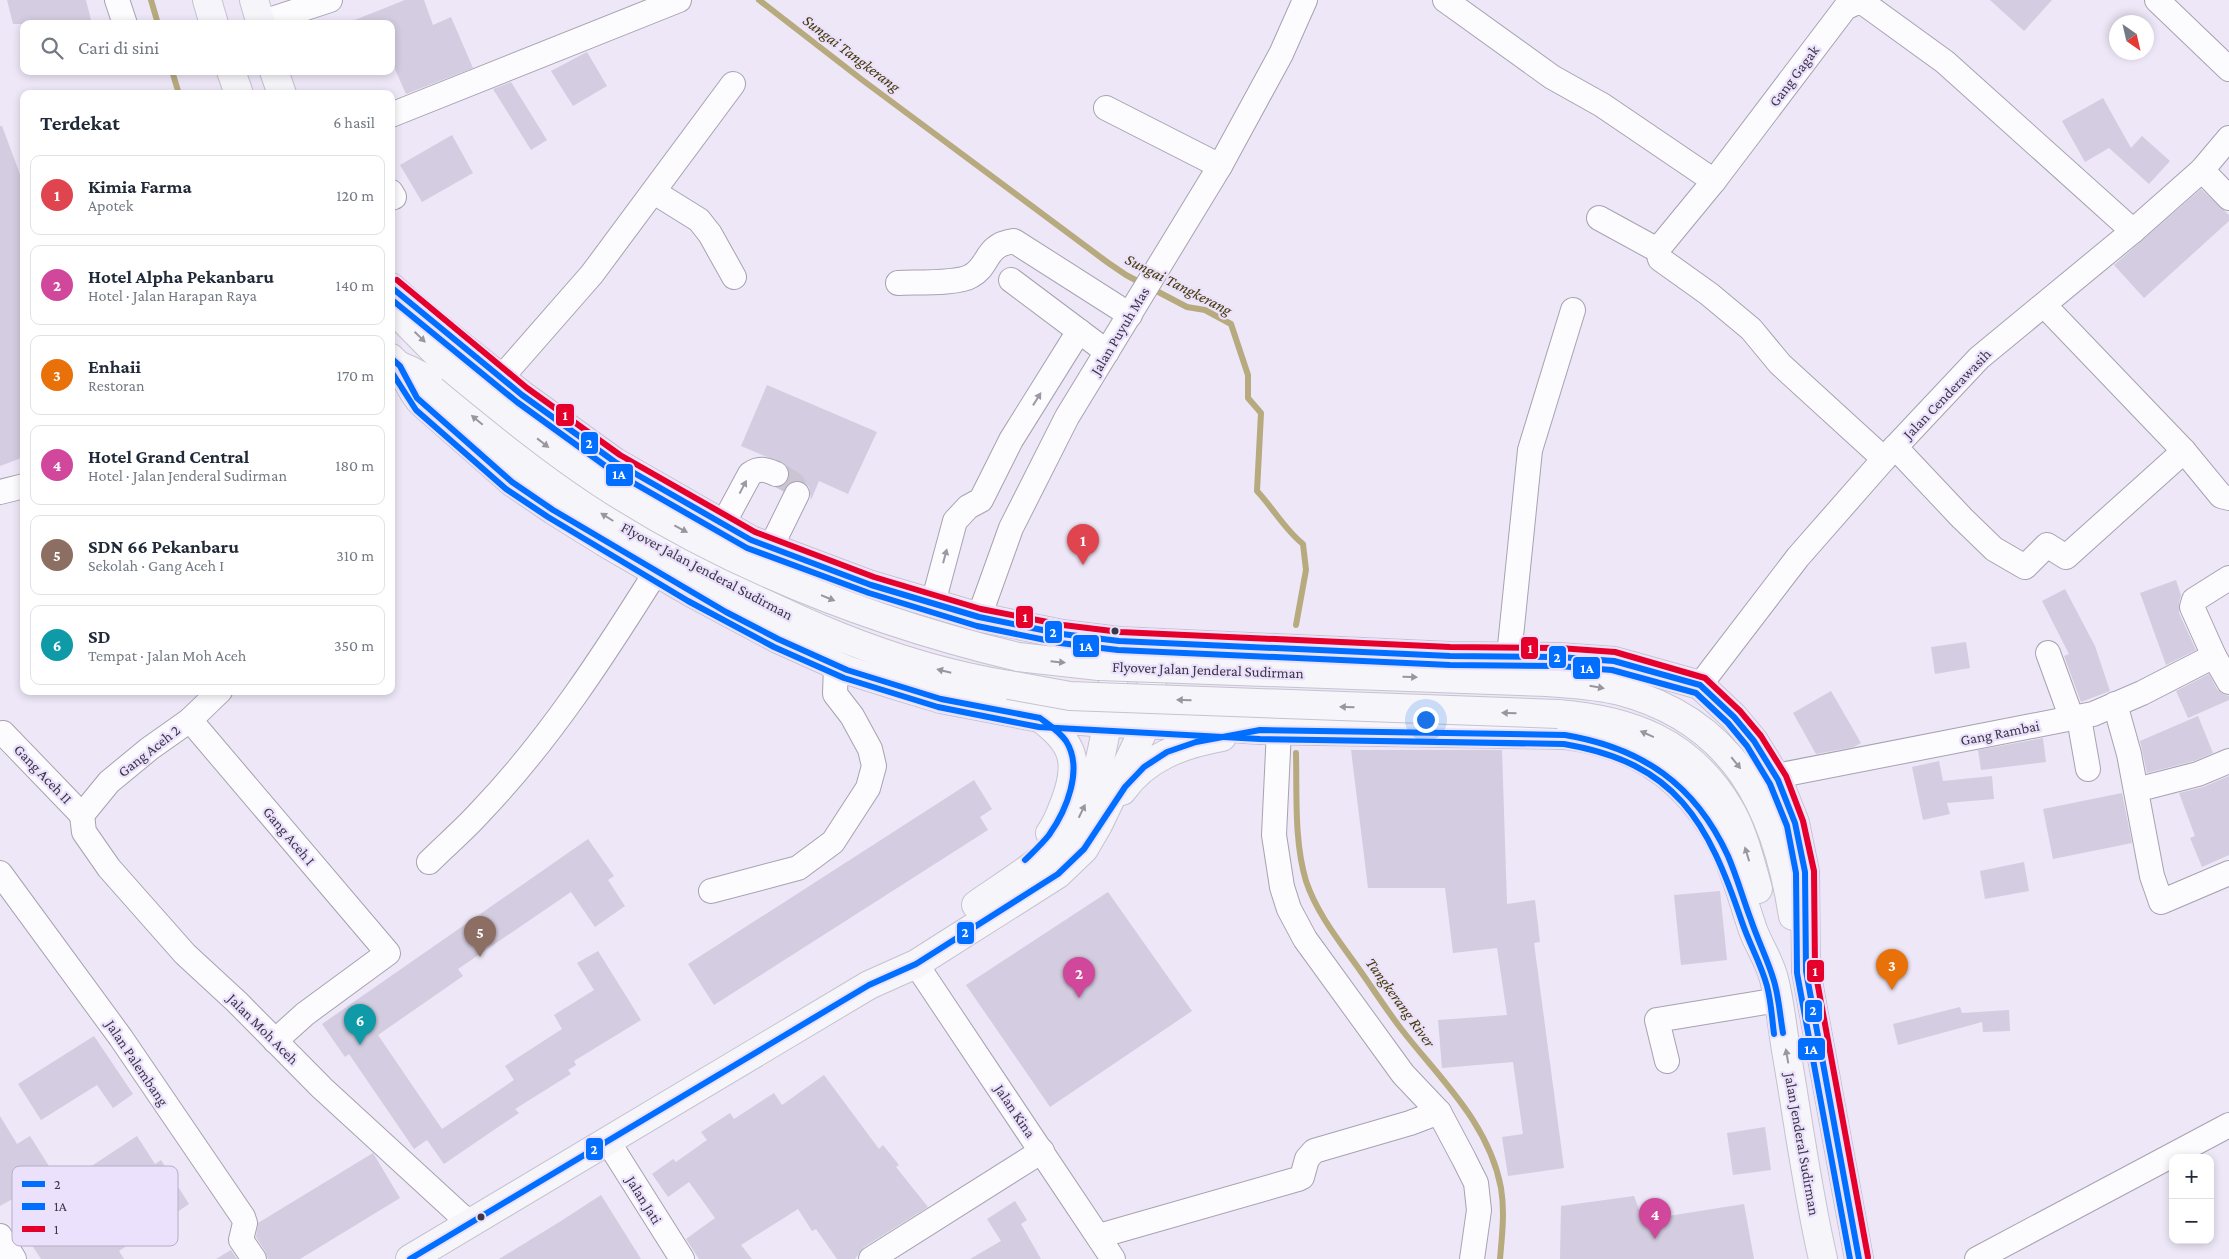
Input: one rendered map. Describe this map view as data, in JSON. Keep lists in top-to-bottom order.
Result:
{
  "streets": {
    "main road": ["Flyover Jalan Jenderal Sudirman", "Jalan Jenderal Sudirman"],
    "street": [
      "Gang Gagak",
      "Jalan Puyuh Mas",
      "Jalan Cenderawasih",
      "Gang Rambai",
      "Gang Aceh 2",
      "Gang Aceh II",
      "Gang Aceh I",
      "Jalan Moh Aceh",
      "Jalan Palembang",
      "Jalan Kina",
      "Jalan Jati"
    ]
  },
  "crossings": [
    ["Gang Gagak", "Jalan Cenderawasih"],
    ["Flyover Jalan Jenderal Sudirman", "Jalan Jenderal Sudirman"],
    ["Gang Aceh 2", "Gang Aceh II"],
    ["Gang Aceh 2", "Gang Aceh I"],
    ["Gang Aceh 2", "Jalan Moh Aceh"],
    ["Gang Aceh II", "Jalan Moh Aceh"],
    ["Gang Aceh I", "Jalan Moh Aceh"]
  ],
  "water": ["Sungai Tangkerang", "Tangkerang River"],
  "lines": ["transit line 1", "transit line 2", "transit line 1A"],
  "legend": ["2", "1A", "1"],
  "north": "bottom right",
  "page": {
    "search": "Cari di sini",
    "heading": ["Terdekat", "6 hasil"],
    "list": [
      {
        "mark": "1",
        "name": "Kimia Farma",
        "note": "Apotek",
        "value": "120 m"
      },
      {
        "mark": "2",
        "name": "Hotel Alpha Pekanbaru",
        "note": "Hotel · Jalan Harapan Raya",
        "value": "140 m"
      },
      {
        "mark": "3",
        "name": "Enhaii",
        "note": "Restoran",
        "value": "170 m"
      },
      {
        "mark": "4",
        "name": "Hotel Grand Central",
        "note": "Hotel · Jalan Jenderal Sudirman",
        "value": "180 m"
      },
      {
        "mark": "5",
        "name": "SDN 66 Pekanbaru",
        "note": "Sekolah · Gang Aceh I",
        "value": "310 m"
      },
      {
        "mark": "6",
        "name": "SD",
        "note": "Tempat · Jalan Moh Aceh",
        "value": "350 m"
      }
    ],
    "pins": [
      "1",
      "5",
      "3",
      "2",
      "6",
      "4"
    ],
    "map_buttons": ["+", "−"]
  }
}
